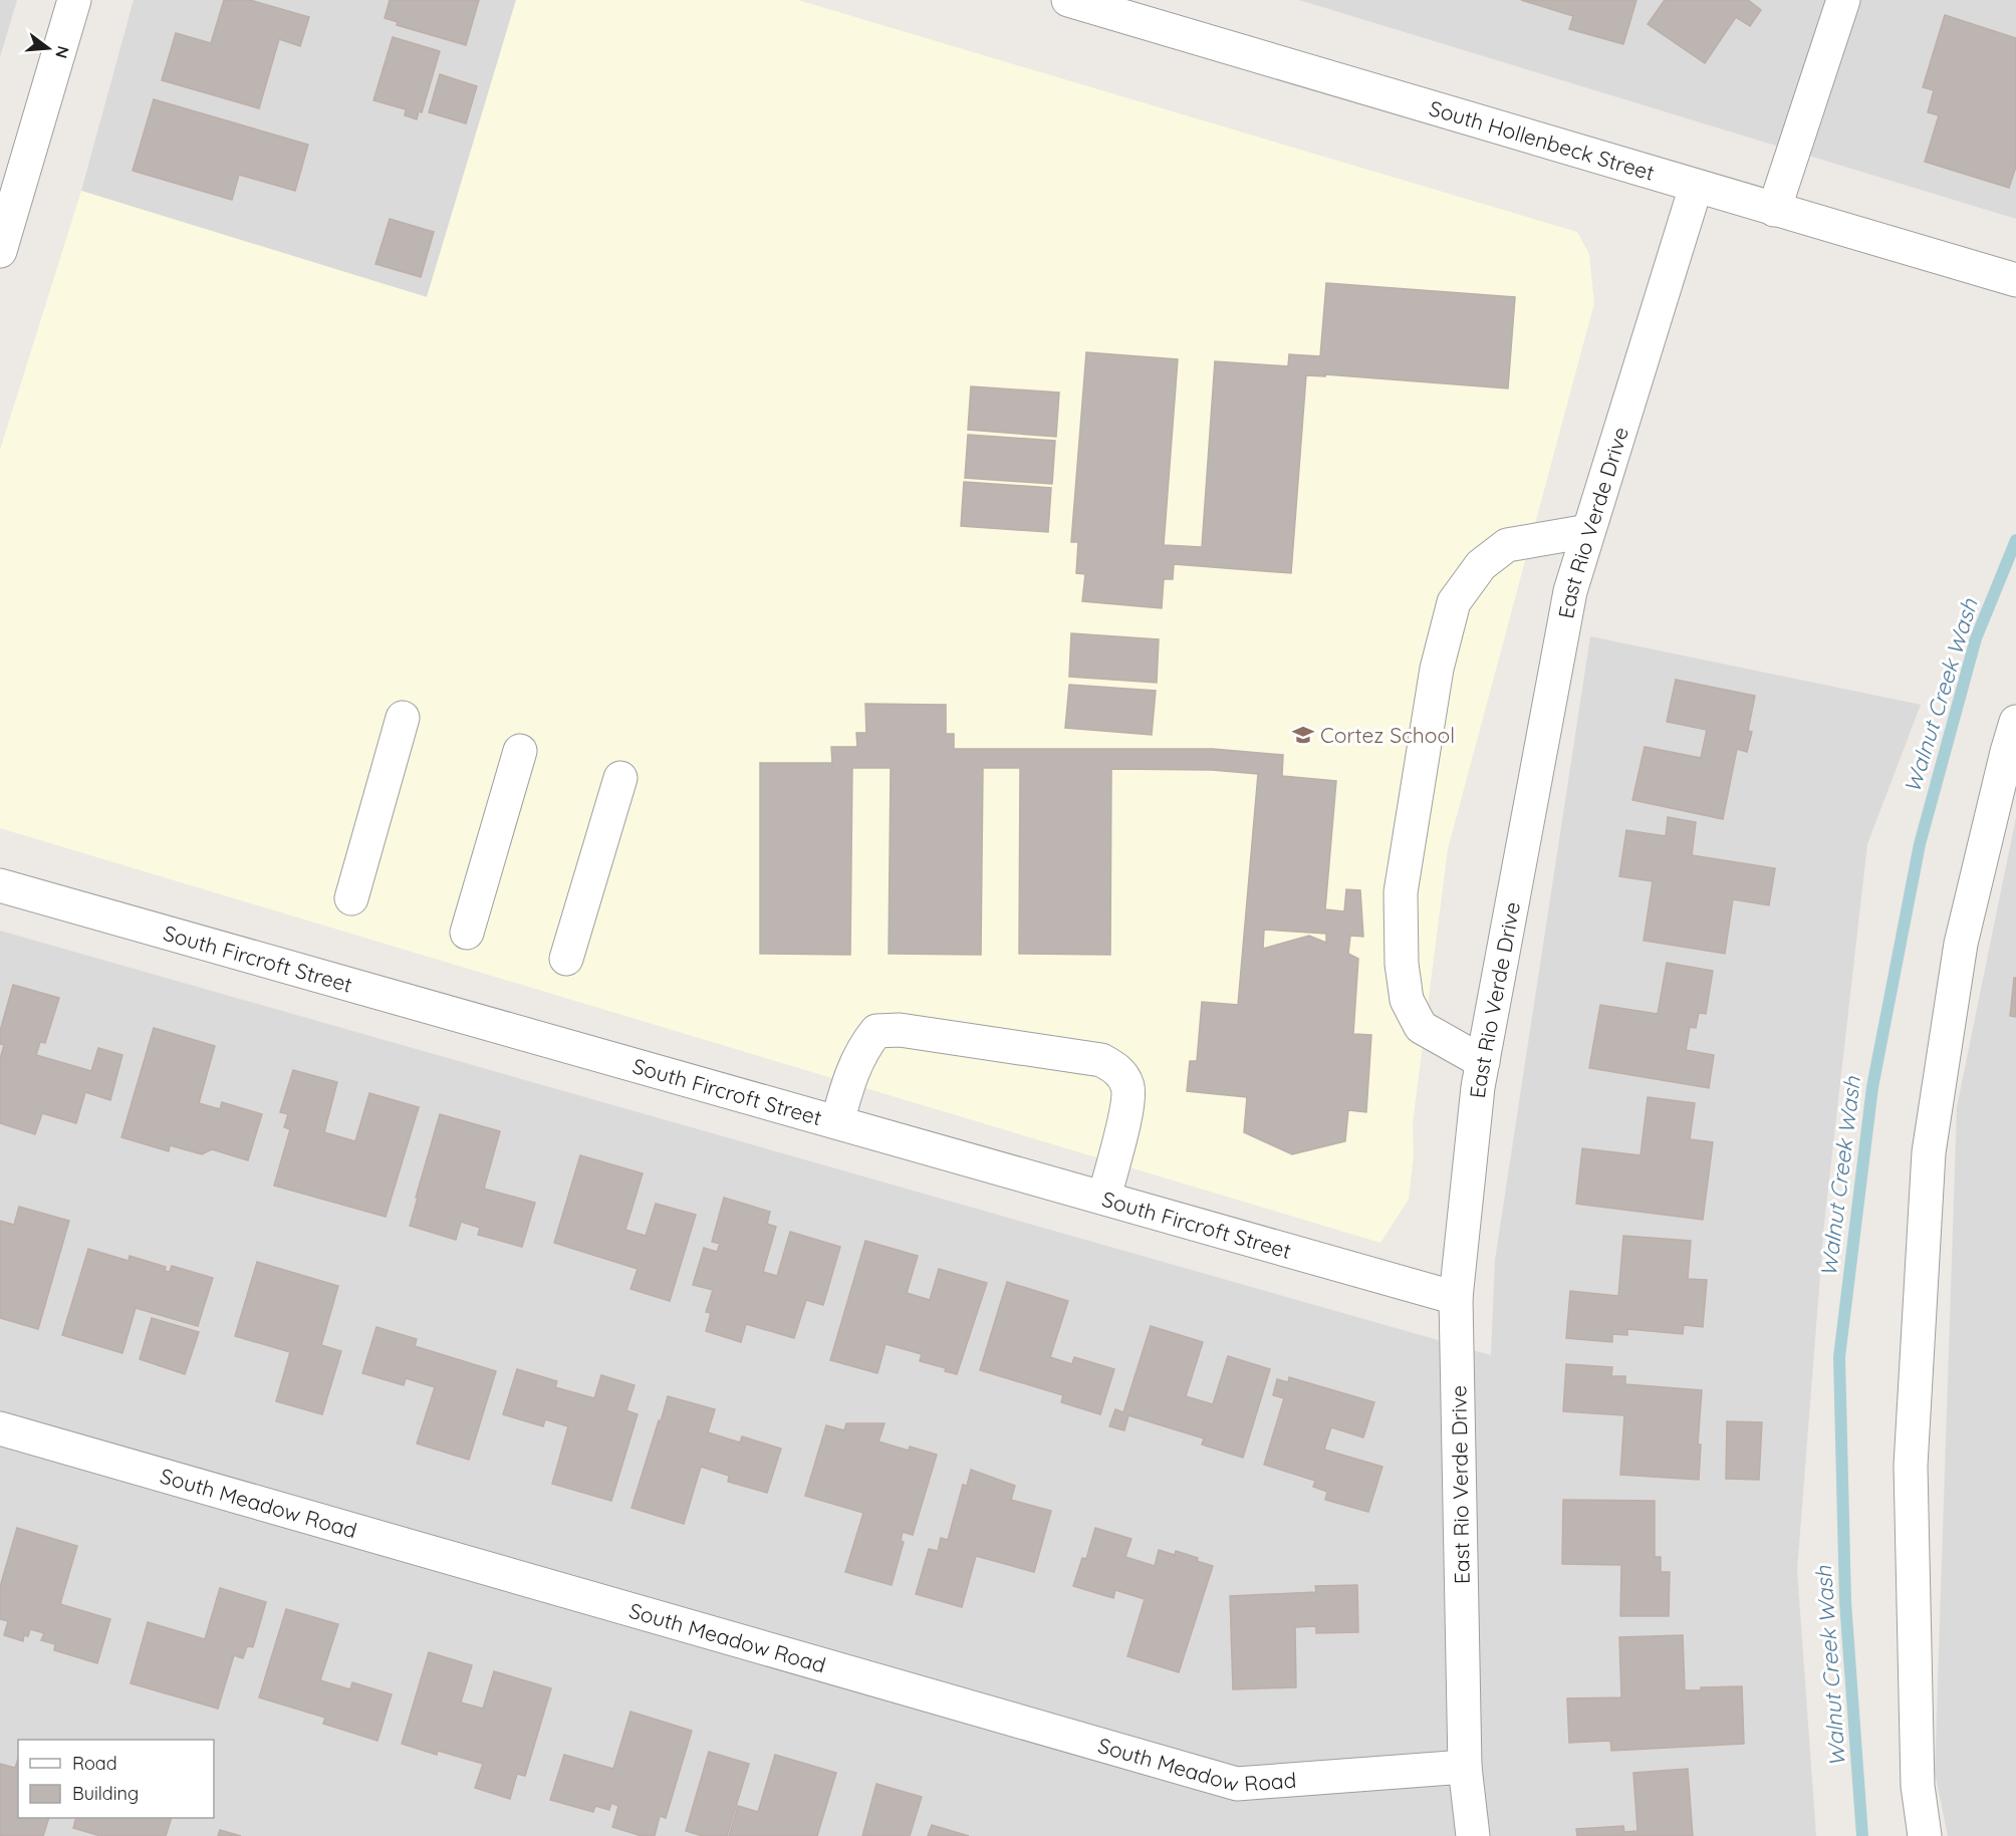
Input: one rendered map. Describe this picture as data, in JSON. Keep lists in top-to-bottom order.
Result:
{
  "streets": {
    "street": [
      "South Hollenbeck Street",
      "East Rio Verde Drive",
      "South Fircroft Street",
      "South Meadow Road"
    ]
  },
  "crossings": [
    ["South Hollenbeck Street", "East Rio Verde Drive"],
    ["East Rio Verde Drive", "South Fircroft Street"],
    ["East Rio Verde Drive", "South Meadow Road"]
  ],
  "water": ["Walnut Creek Wash"],
  "places": {
    "school or university": ["Cortez School"]
  },
  "legend": ["Road", "Building"],
  "north": "right"
}
